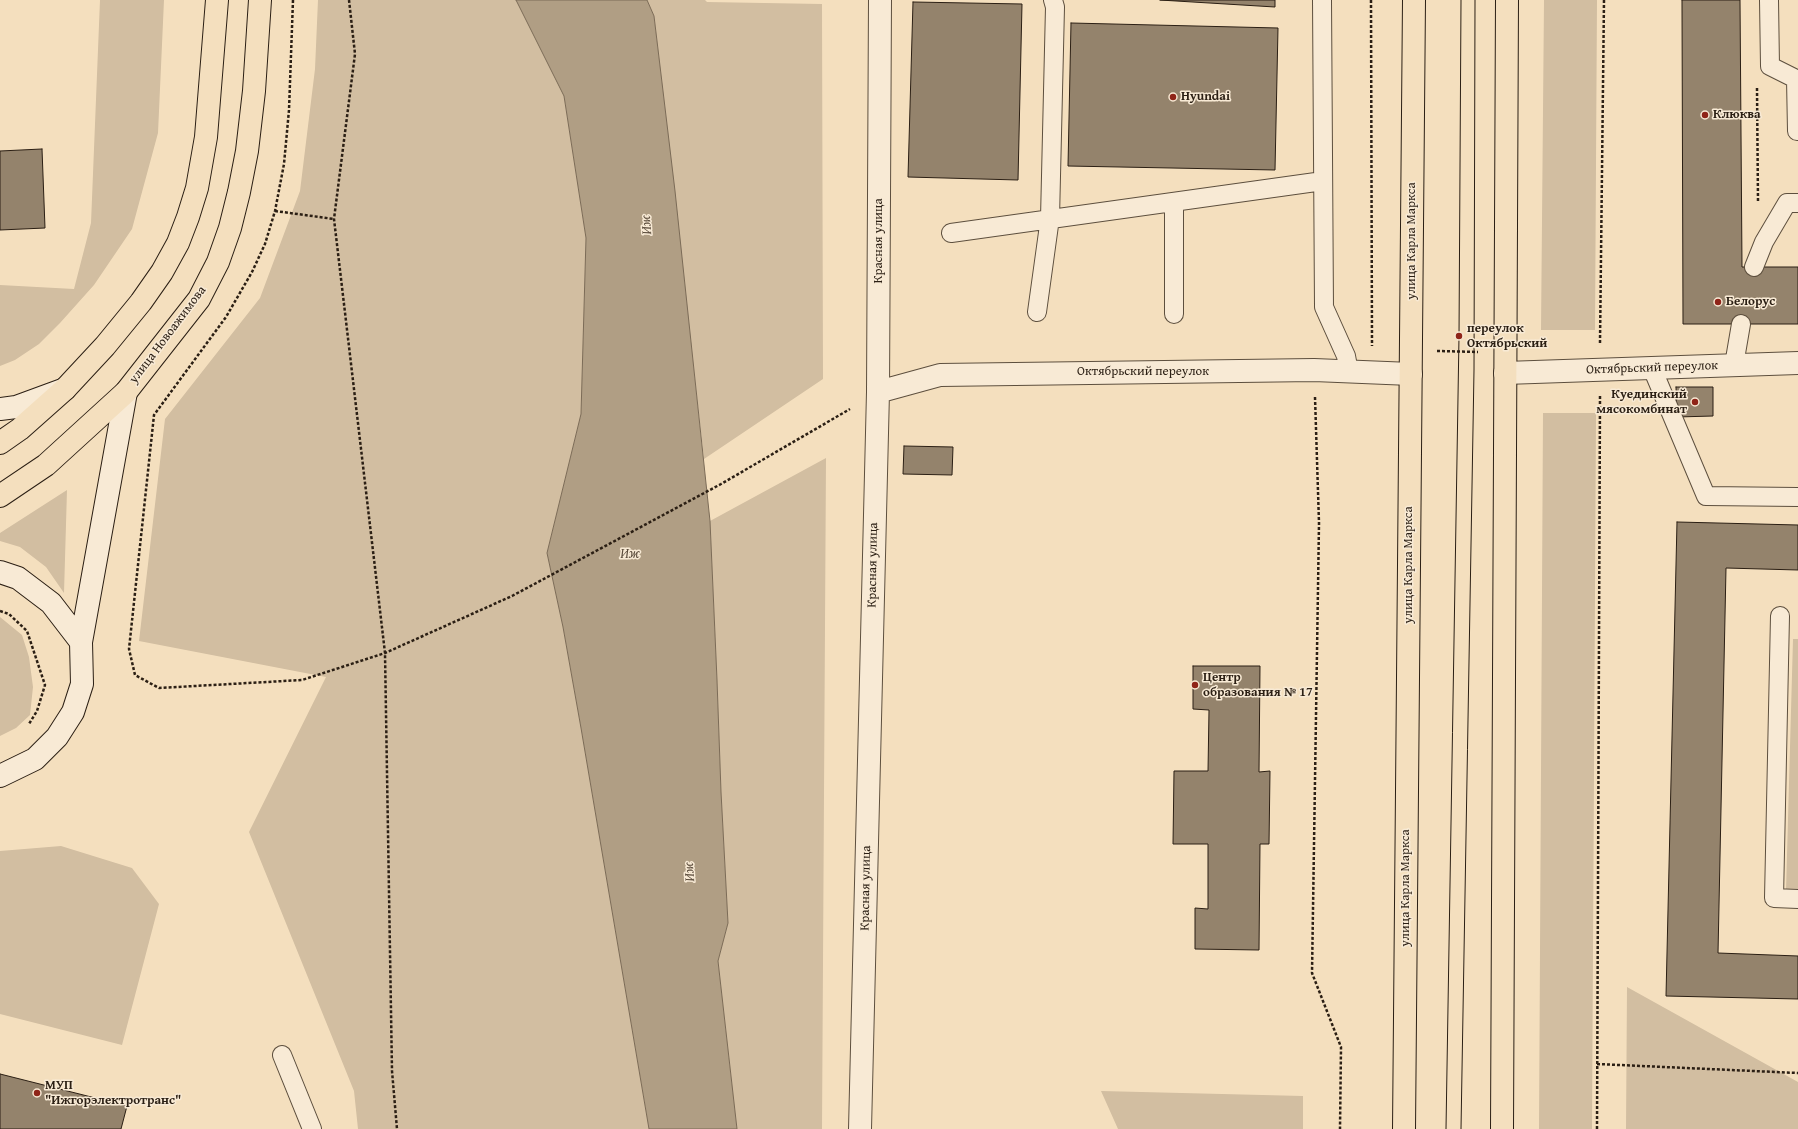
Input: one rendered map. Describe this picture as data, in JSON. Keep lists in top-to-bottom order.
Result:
{
  "streets": {
    "main road": ["улица Карла Маркса", "улица Новоажимова"],
    "street": ["Красная улица", "Октябрьский переулок"]
  },
  "crossings": [
    ["Красная улица", "Октябрьский переулок"],
    ["улица Карла Маркса", "Октябрьский переулок"]
  ],
  "water": ["Иж"],
  "places": [
    "Hyundai",
    "Клюква",
    "Белорус",
    "переулок Октябрьский",
    "Куединский мясокомбинат",
    "Центр образования № 17",
    "МУП \"Ижгорэлектротранс\""
  ]
}
